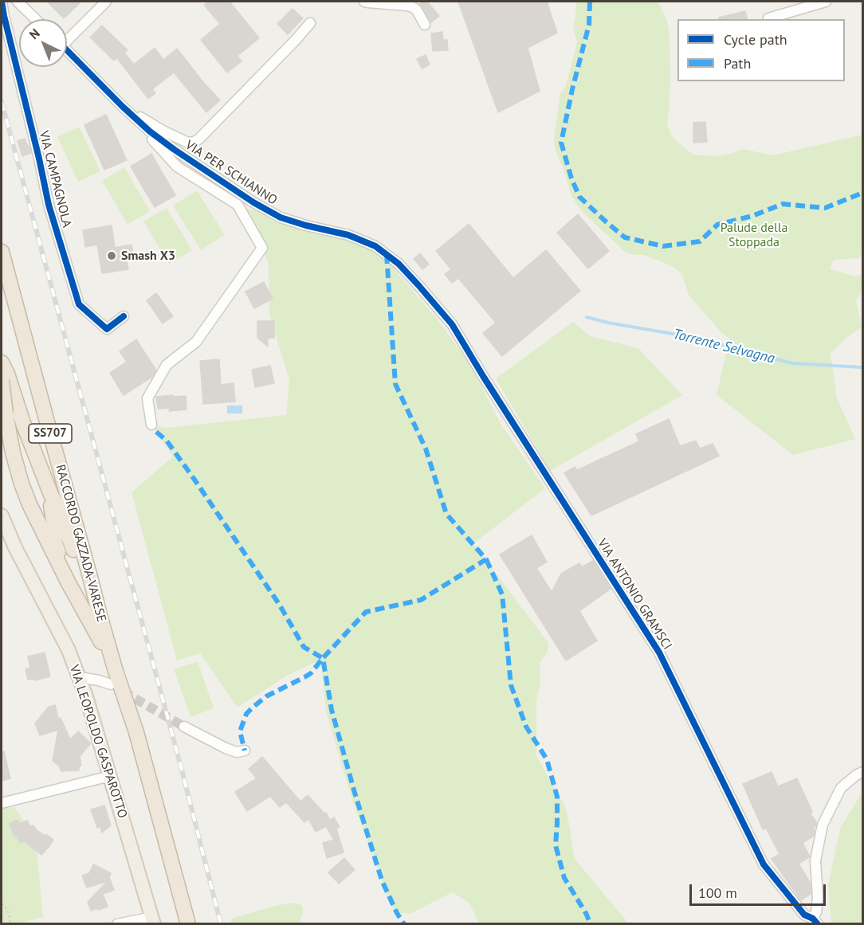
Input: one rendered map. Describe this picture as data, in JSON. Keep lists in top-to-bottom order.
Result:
{
  "streets": {
    "highway": ["SS707", "RACCORDO GAZZADA-VARESE"],
    "main road": ["VIA LEOPOLDO GASPAROTTO"],
    "street": ["VIA PER SCHIANNO", "VIA CAMPAGNOLA", "VIA ANTONIO GRAMSCI"]
  },
  "crossings": [
    ["VIA PER SCHIANNO", "VIA ANTONIO GRAMSCI"]
  ],
  "water": ["Torrente Selvagna"],
  "parks": ["Palude della Stoppada"],
  "places": ["Smash X3"],
  "legend": ["Cycle path", "Path"],
  "scale_bar": "100 m",
  "north": "top left"
}
